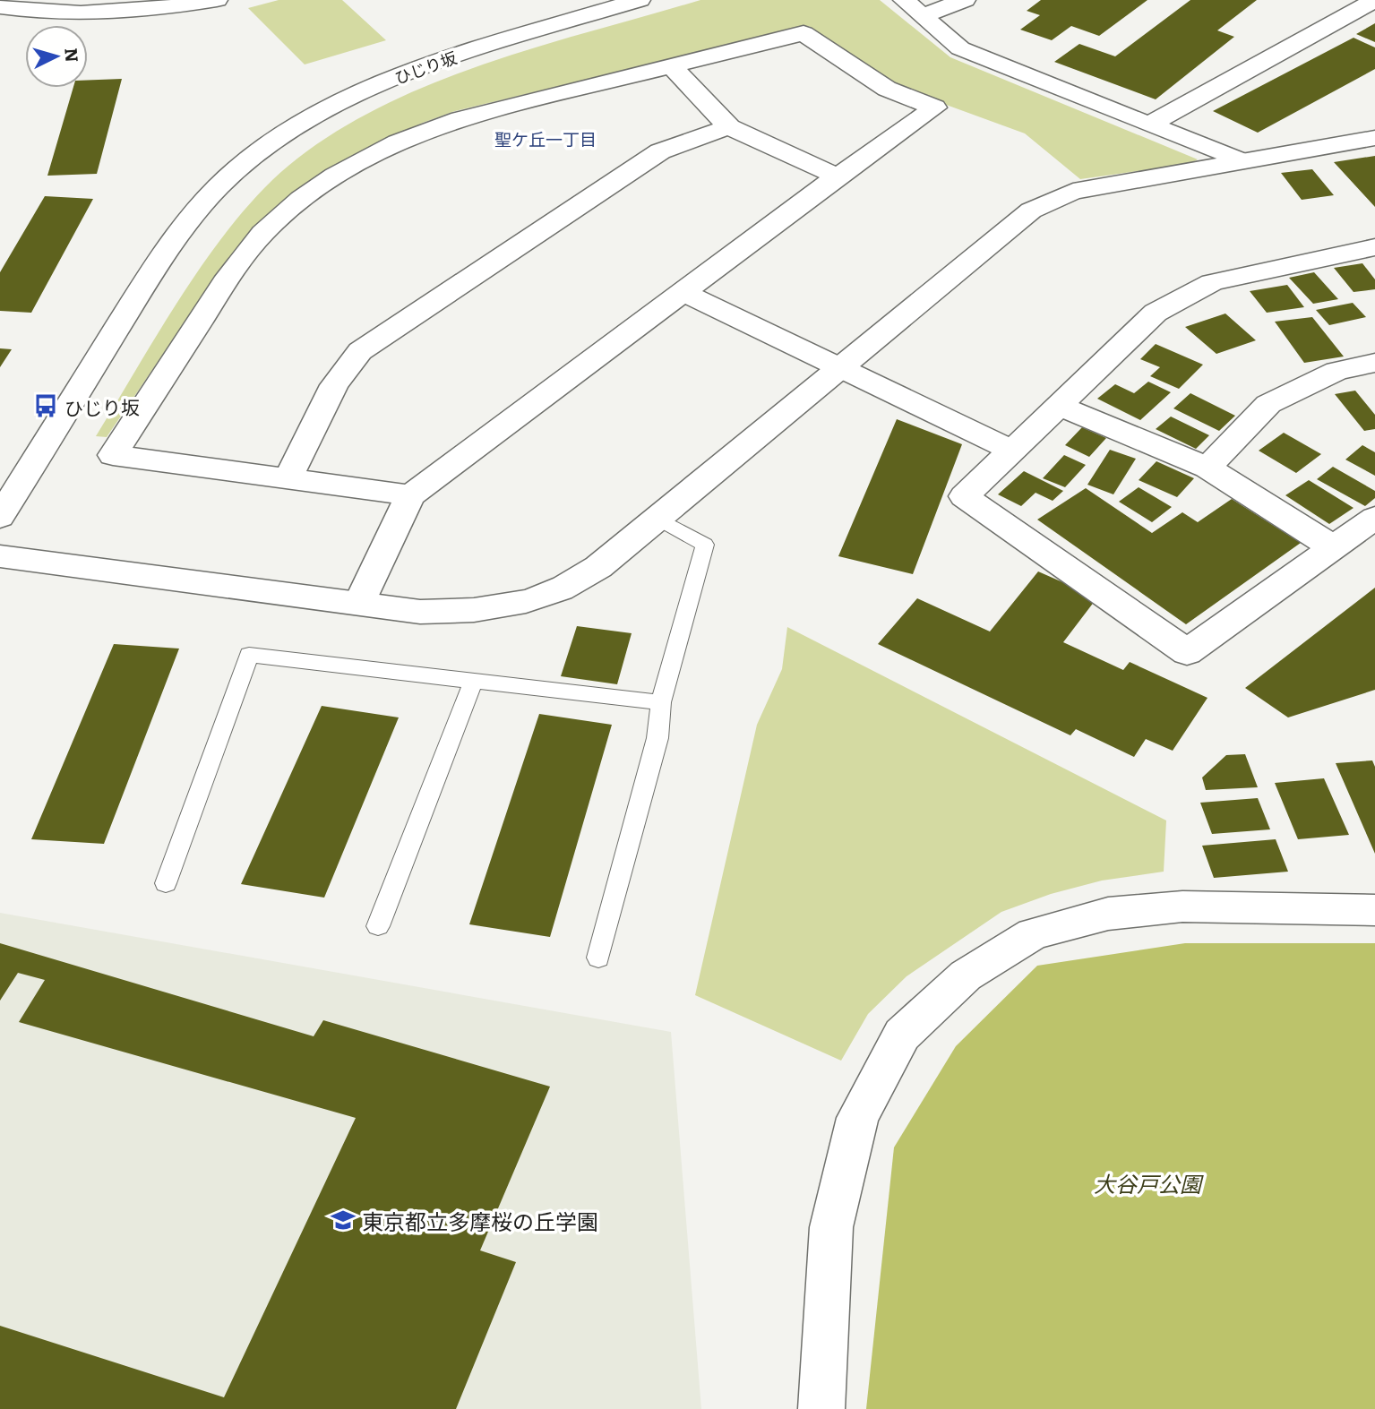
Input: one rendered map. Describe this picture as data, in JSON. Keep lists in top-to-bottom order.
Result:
{
  "streets": {
    "street": ["ひじり坂"]
  },
  "districts": ["聖ケ丘一丁目"],
  "parks": ["大谷戸公園"],
  "places": {
    "bus stop": ["ひじり坂"],
    "school or university": ["東京都立多摩桜の丘学園"]
  },
  "north": "right"
}
